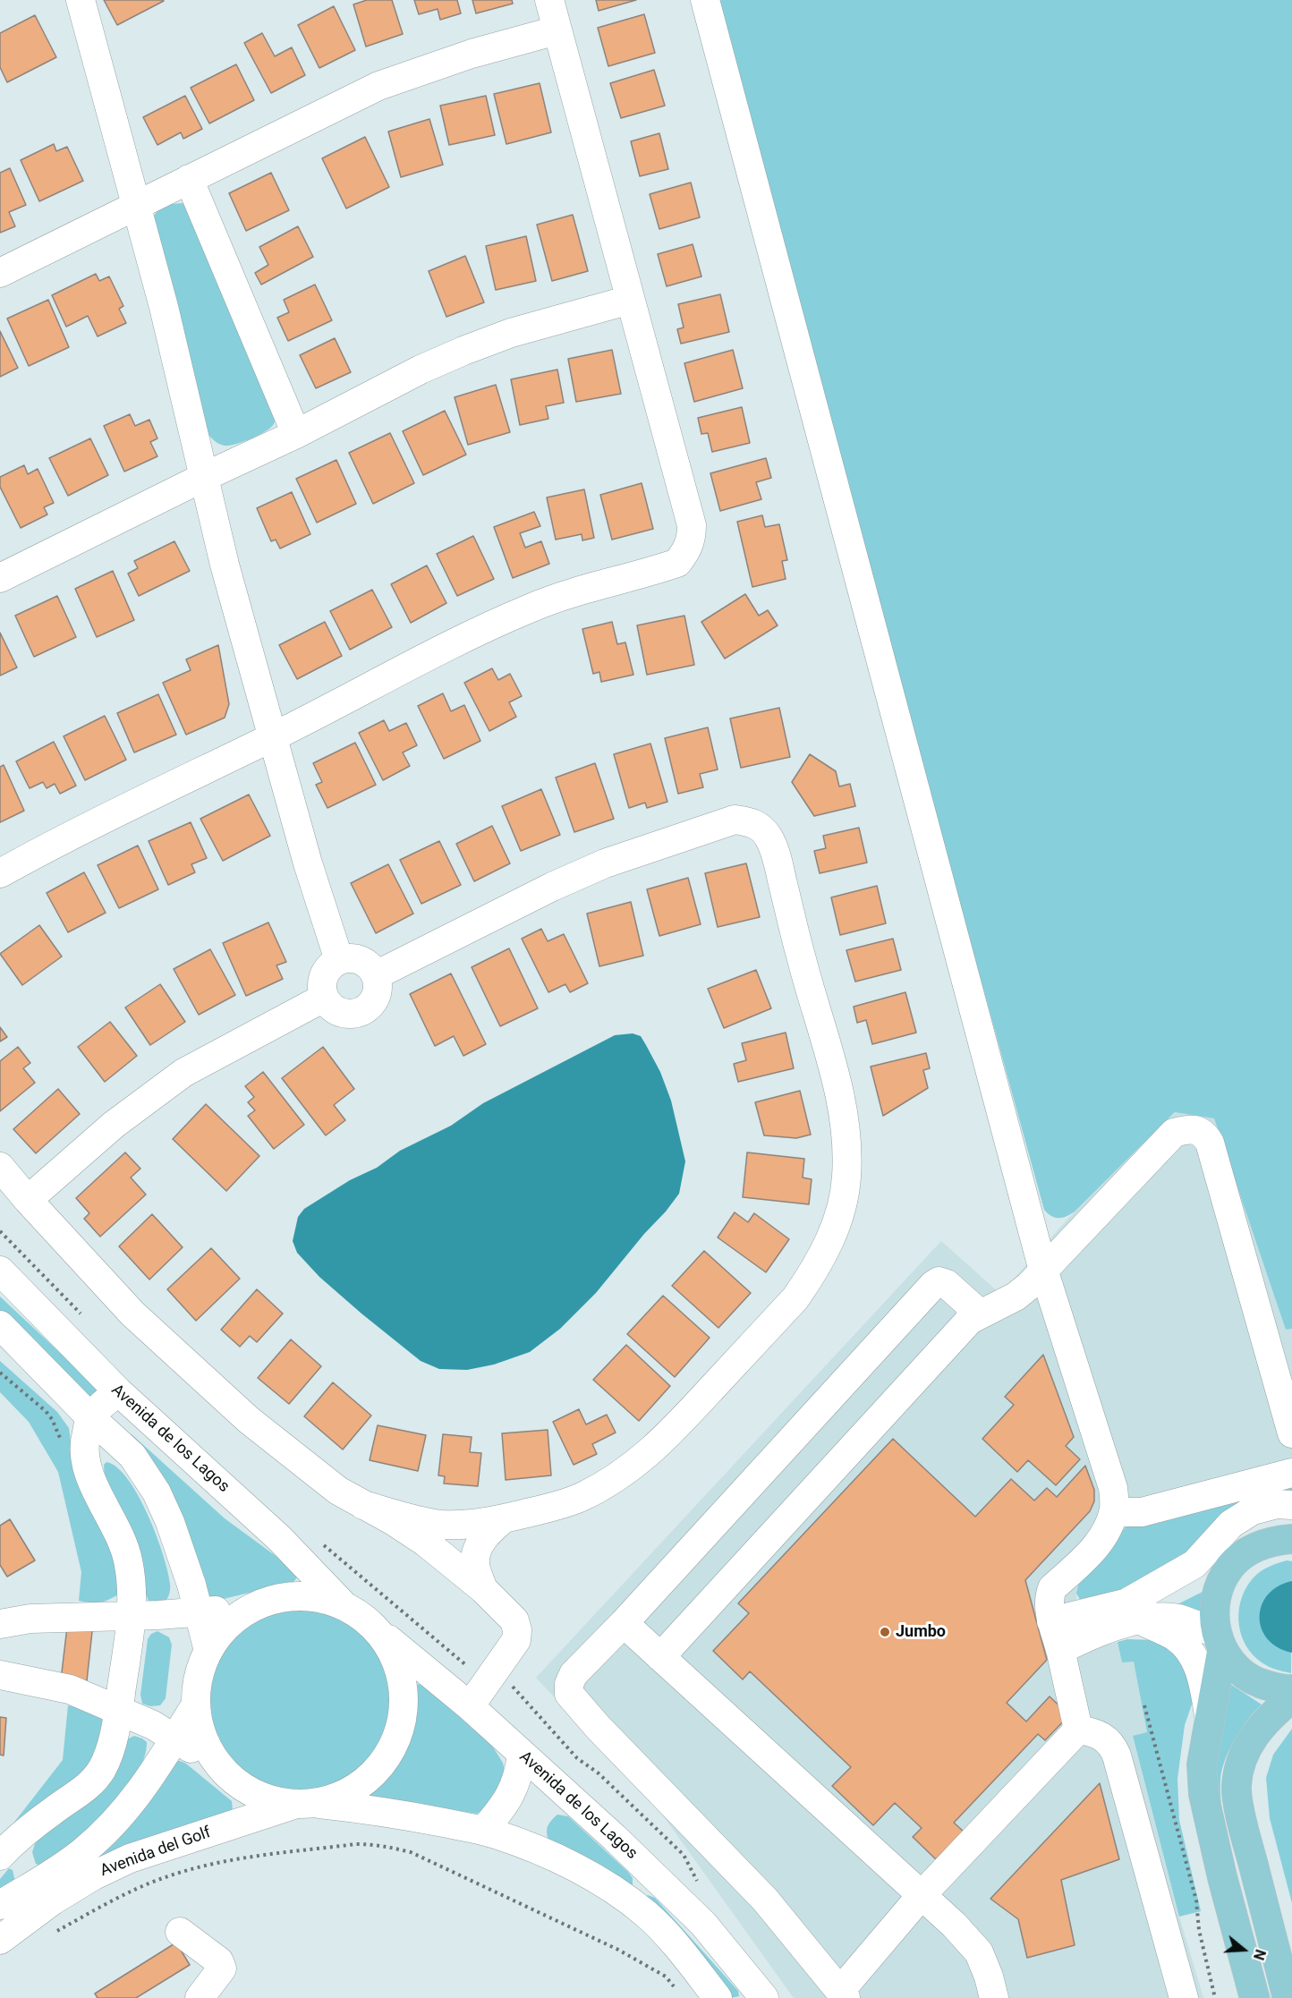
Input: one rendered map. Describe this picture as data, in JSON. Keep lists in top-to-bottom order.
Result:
{
  "streets": {
    "street": ["Avenida de los Lagos", "Avenida del Golf"]
  },
  "crossings": [
    ["Avenida de los Lagos", "Avenida del Golf"]
  ],
  "places": ["Jumbo"],
  "north": "right"
}
